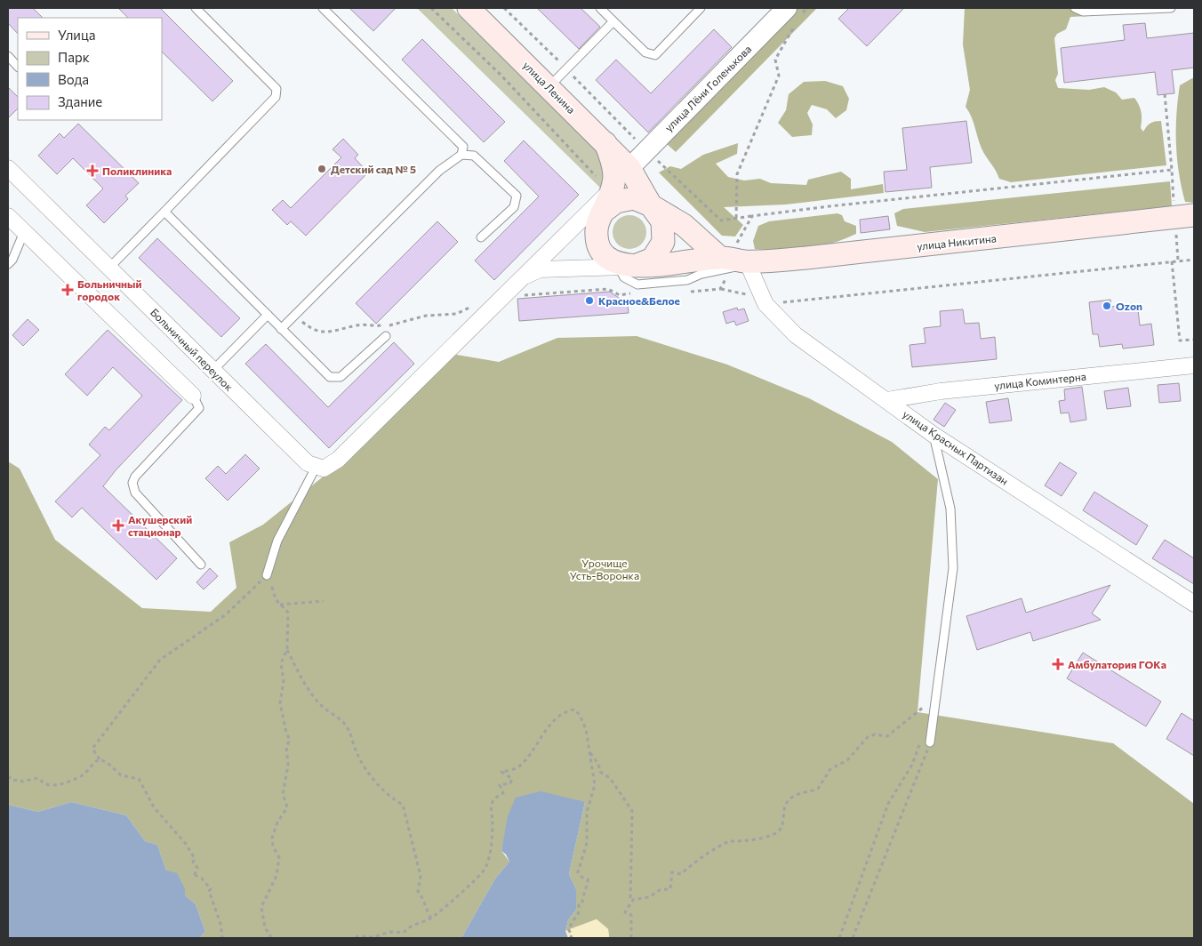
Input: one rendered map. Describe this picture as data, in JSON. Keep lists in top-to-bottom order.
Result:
{
  "streets": {
    "main road": ["улица Ленина", "улица Никитина"],
    "street": [
      "улица Лёни Голенькова",
      "Больничный переулок",
      "улица Коминтерна",
      "улица Красных Партизан"
    ]
  },
  "crossings": [
    ["улица Ленина", "улица Лёни Голенькова"],
    ["улица Ленина", "улица Никитина"],
    ["улица Никитина", "улица Красных Партизан"],
    ["улица Коминтерна", "улица Красных Партизан"]
  ],
  "parks": ["Урочище Усть-Воронка"],
  "places": {
    "other": ["Детский сад № 5", "Красное&Белое", "Ozon"],
    "health": [
      "Поликлиника",
      "Больничный городок",
      "Акушерский стационар",
      "Амбулатория ГОКа"
    ]
  },
  "legend": [
    "Улица",
    "Парк",
    "Вода",
    "Здание"
  ]
}
